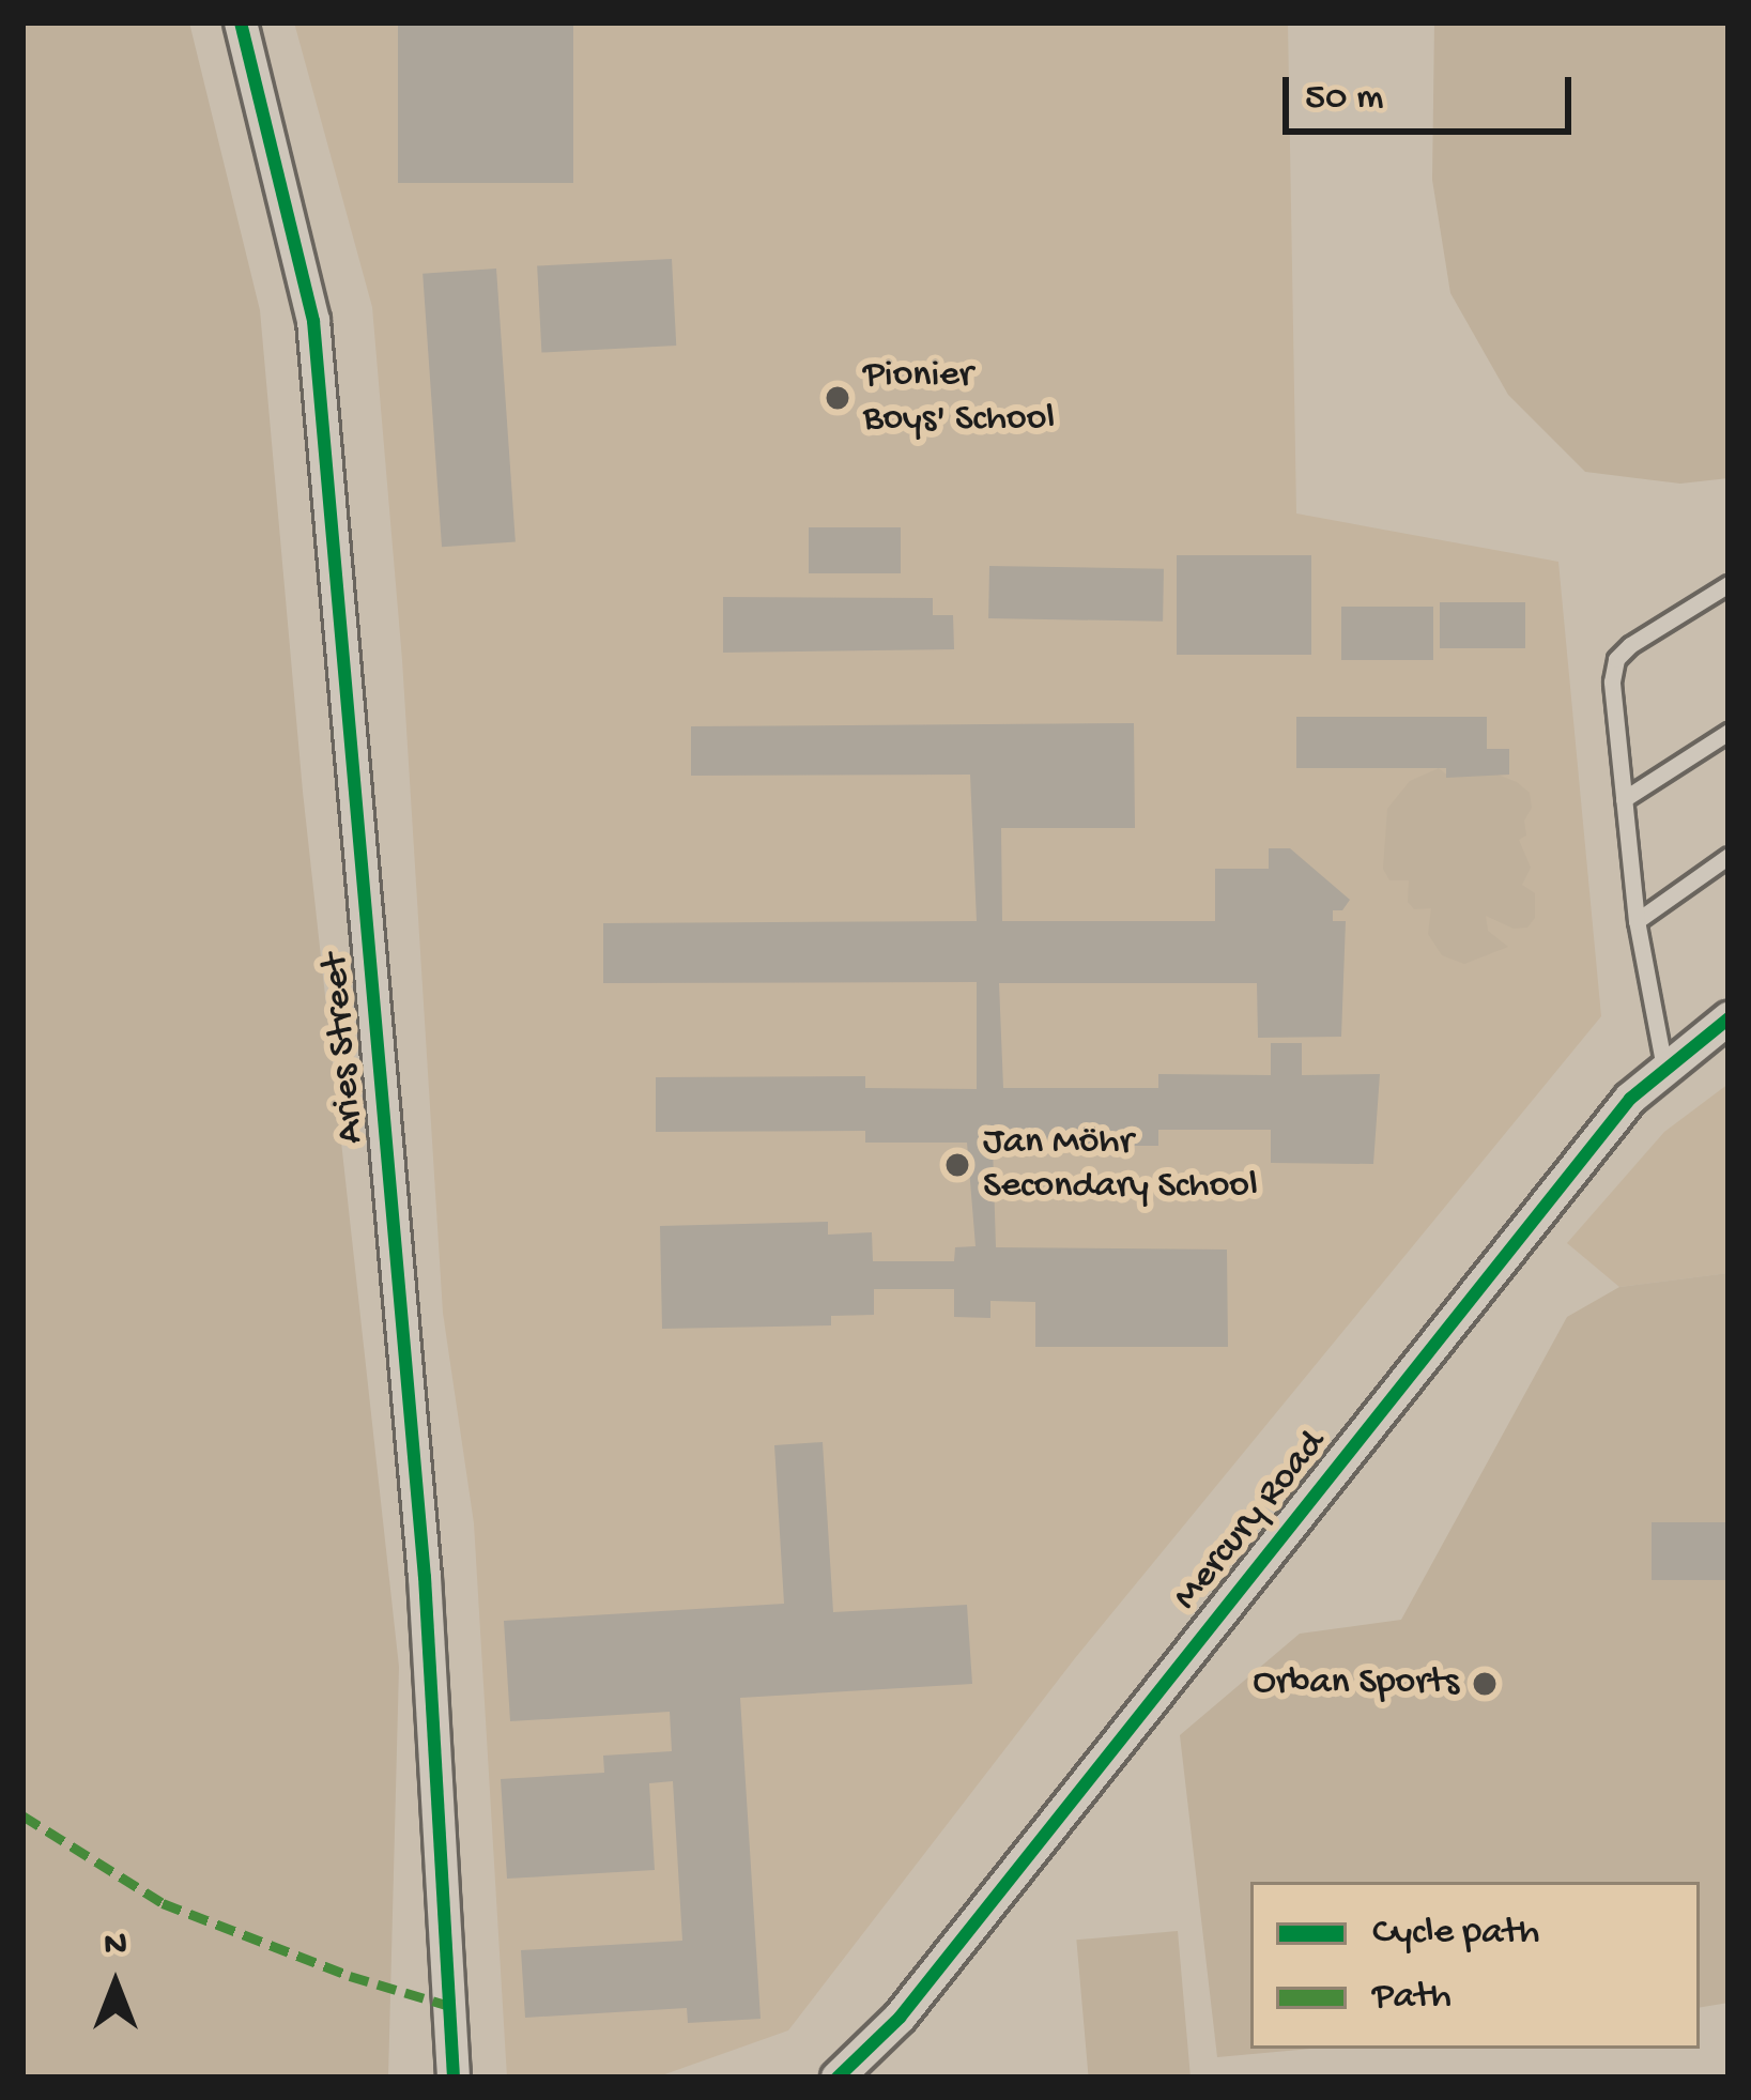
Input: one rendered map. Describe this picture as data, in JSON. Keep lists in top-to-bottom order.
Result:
{
  "streets": {
    "street": ["Aries Street", "Mercury Road"]
  },
  "places": ["Pionier Boys' School", "Jan Möhr Secondary School", "Orban Sports"],
  "legend": ["Cycle path", "Path"],
  "scale_bar": "50 m",
  "north": "top"
}
